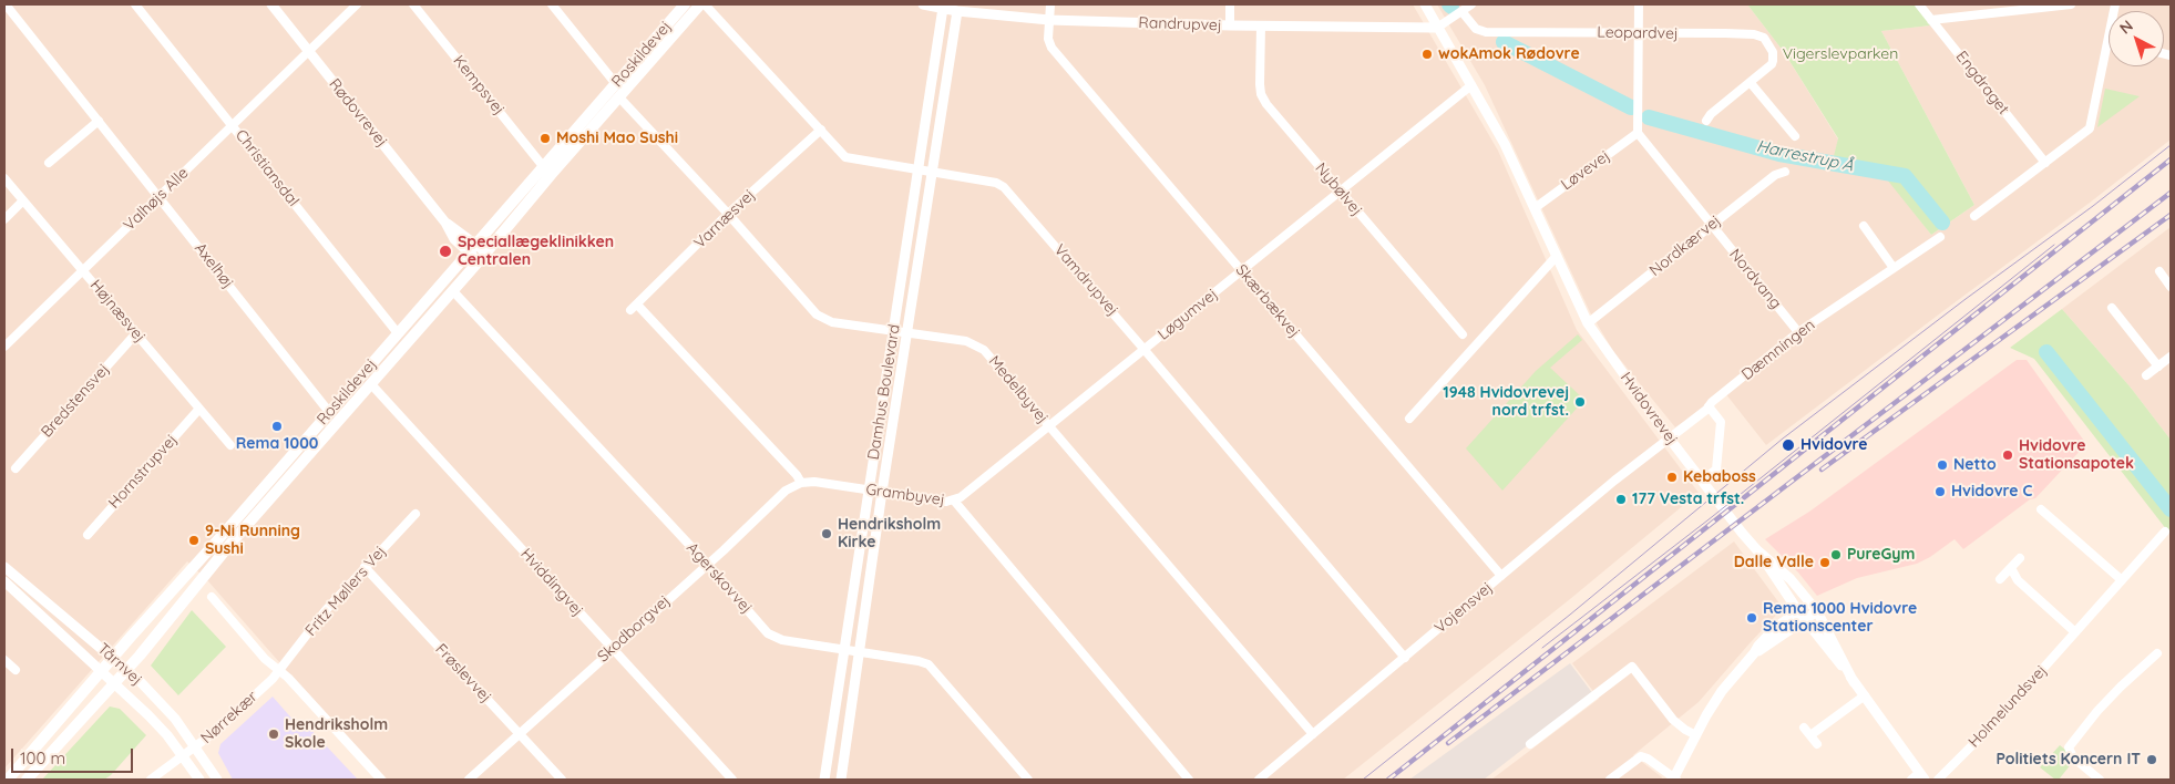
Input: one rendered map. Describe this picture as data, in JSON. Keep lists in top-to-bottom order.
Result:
{
  "streets": {
    "main road": ["Roskildevej"],
    "street": [
      "Randrupvej",
      "Leopardvej",
      "Engdraget",
      "Kempsvej",
      "Rødovrevej",
      "Christiansdal",
      "Løvevej",
      "Nybølvej",
      "Valhøjs Alle",
      "Varnæsvej",
      "Nordkærvej",
      "Axelhøj",
      "Nordvang",
      "Vamdrupvej",
      "Skærbækvej",
      "Højnæsvej",
      "Løgumvej",
      "Dæmningen",
      "Medelbyvej",
      "Damhus Boulevard",
      "Bredstensvej",
      "Hvidovrevej",
      "Hornstrupvej",
      "Grambyvej",
      "Agerskovvej",
      "Hviddingvej",
      "Fritz Møllers Vej",
      "Vojensvej",
      "Skodborgvej",
      "Tårnvej",
      "Frøslevvej",
      "Holmelundsvej",
      "Nørrekær"
    ]
  },
  "crossings": [
    ["Randrupvej", "Nybølvej"],
    ["Randrupvej", "Skærbækvej"],
    ["Randrupvej", "Damhus Boulevard"],
    ["Randrupvej", "Hvidovrevej"],
    ["Roskildevej", "Kempsvej"],
    ["Roskildevej", "Rødovrevej"],
    ["Roskildevej", "Christiansdal"],
    ["Roskildevej", "Axelhøj"],
    ["Roskildevej", "Medelbyvej"],
    ["Roskildevej", "Agerskovvej"],
    ["Roskildevej", "Hviddingvej"],
    ["Roskildevej", "Tårnvej"],
    ["Rødovrevej", "Valhøjs Alle"],
    ["Christiansdal", "Valhøjs Alle"],
    ["Løvevej", "Nordvang"],
    ["Løvevej", "Hvidovrevej"],
    ["Nybølvej", "Løgumvej"],
    ["Valhøjs Alle", "Axelhøj"],
    ["Valhøjs Alle", "Højnæsvej"],
    ["Varnæsvej", "Vamdrupvej"],
    ["Varnæsvej", "Medelbyvej"],
    ["Varnæsvej", "Grambyvej"],
    ["Varnæsvej", "Skodborgvej"],
    ["Nordkærvej", "Nordvang"],
    ["Nordkærvej", "Hvidovrevej"],
    ["Nordvang", "Dæmningen"],
    ["Vamdrupvej", "Løgumvej"],
    ["Vamdrupvej", "Damhus Boulevard"],
    ["Vamdrupvej", "Vojensvej"],
    ["Skærbækvej", "Løgumvej"],
    ["Skærbækvej", "Vojensvej"],
    ["Højnæsvej", "Bredstensvej"],
    ["Højnæsvej", "Hornstrupvej"],
    ["Løgumvej", "Medelbyvej"],
    ["Løgumvej", "Hvidovrevej"],
    ["Løgumvej", "Grambyvej"],
    ["Dæmningen", "Hvidovrevej"],
    ["Dæmningen", "Vojensvej"],
    ["Medelbyvej", "Damhus Boulevard"],
    ["Medelbyvej", "Vojensvej"],
    ["Damhus Boulevard", "Grambyvej"],
    ["Damhus Boulevard", "Agerskovvej"],
    ["Hvidovrevej", "Vojensvej"],
    ["Grambyvej", "Skodborgvej"],
    ["Agerskovvej", "Skodborgvej"],
    ["Hviddingvej", "Skodborgvej"],
    ["Fritz Møllers Vej", "Frøslevvej"],
    ["Fritz Møllers Vej", "Nørrekær"],
    ["Skodborgvej", "Frøslevvej"],
    ["Tårnvej", "Nørrekær"]
  ],
  "water": ["Harrestrup Å"],
  "parks": ["Vigerslevparken"],
  "places": [
    "wokAmok Rødovre",
    "Moshi Mao Sushi",
    "Speciallægeklinikken Centralen",
    "1948 Hvidovrevej nord trfst.",
    "Rema 1000",
    "Hvidovre",
    "Hvidovre Stationsapotek",
    "Netto",
    "Kebaboss",
    "Hvidovre C",
    "177 Vesta trfst.",
    "Hendriksholm Kirke",
    "9-Ni Running Sushi",
    "PureGym",
    "Dalle Valle",
    "Rema 1000 Hvidovre Stationscenter",
    "Hendriksholm Skole",
    "Politiets Koncern IT"
  ],
  "scale_bar": "100 m",
  "north": "top left"
}
